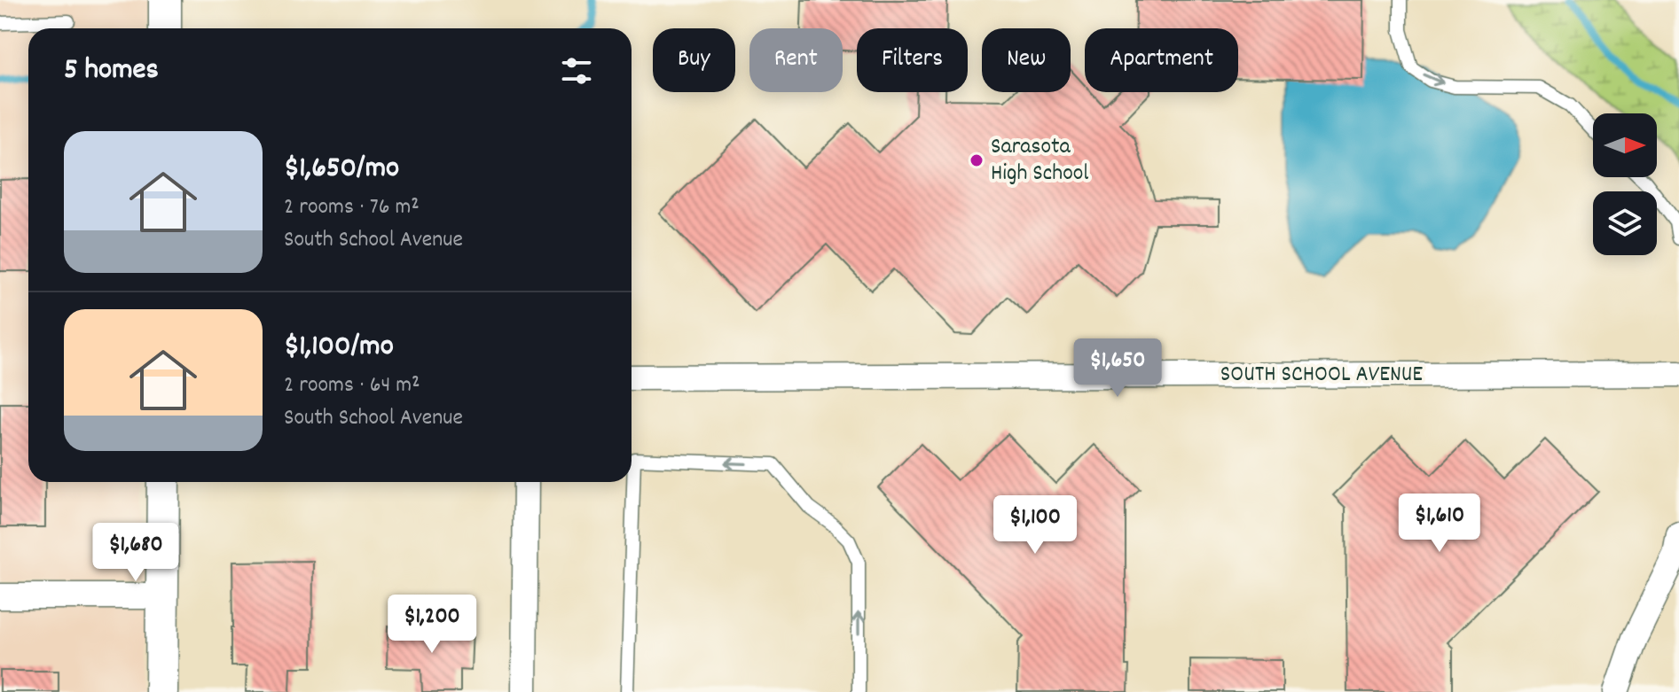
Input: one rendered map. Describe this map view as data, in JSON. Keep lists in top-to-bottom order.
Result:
{
  "streets": {
    "street": ["SOUTH SCHOOL AVENUE"]
  },
  "places": ["Sarasota High School"],
  "north": "right",
  "page": {
    "chip": [
      "Buy",
      "Rent",
      "Filters",
      "New",
      "Apartment"
    ],
    "heading": "5 homes",
    "list": [
      {
        "name": "$1,650/mo",
        "note": "2 rooms · 76 m² · South School Avenue"
      },
      {
        "name": "$1,100/mo",
        "note": "2 rooms · 64 m² · South School Avenue"
      }
    ],
    "price": [
      "$1,650",
      "$1,610",
      "$1,100",
      "$1,680",
      "$1,200"
    ]
  }
}
